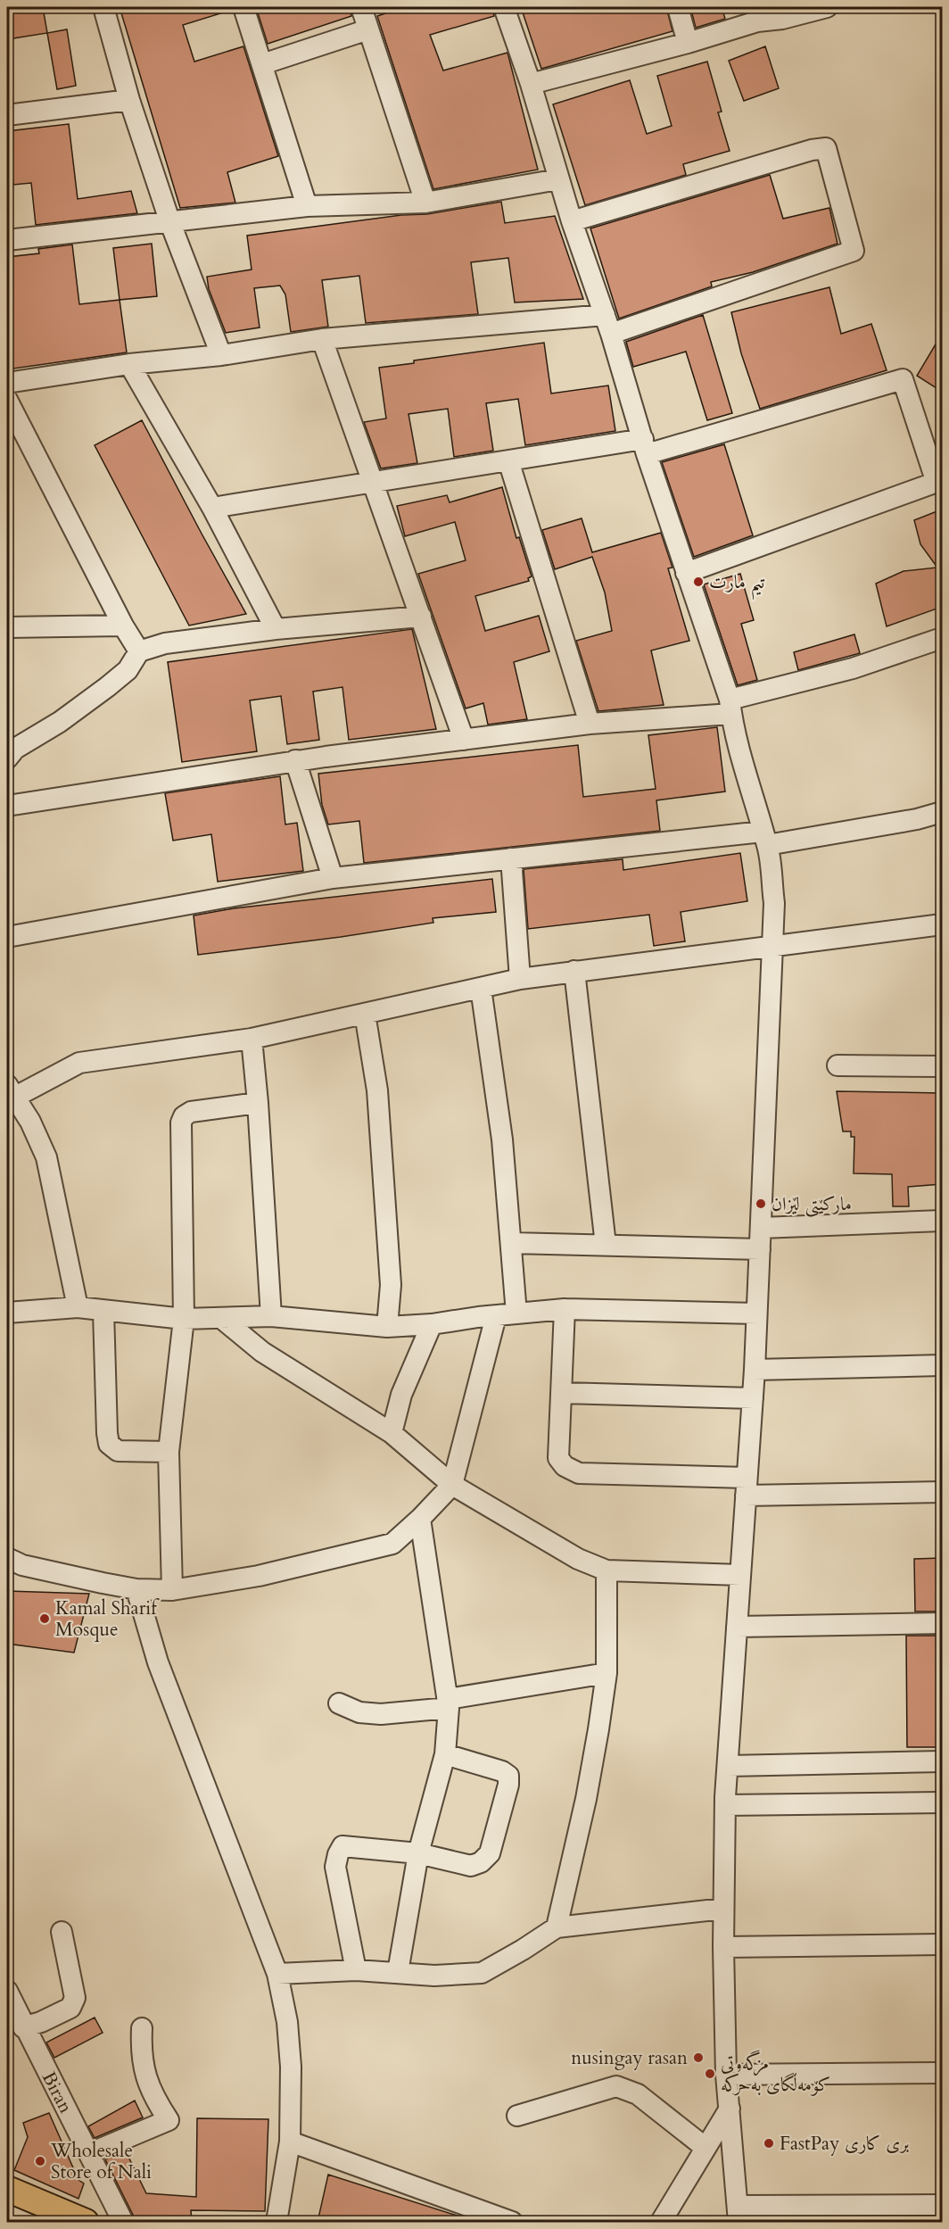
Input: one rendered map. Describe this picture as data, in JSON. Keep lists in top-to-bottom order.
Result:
{
  "streets": {
    "street": ["Biran"]
  },
  "places": [
    "تيم مارت",
    "مارکێتی لێزان",
    "Kamal Sharif Mosque",
    "nusingay rasan",
    "مزگەوتی کۆمەڵگای بەحرکە",
    "FastPay بری كاری",
    "Wholesale Store of Nali"
  ]
}
